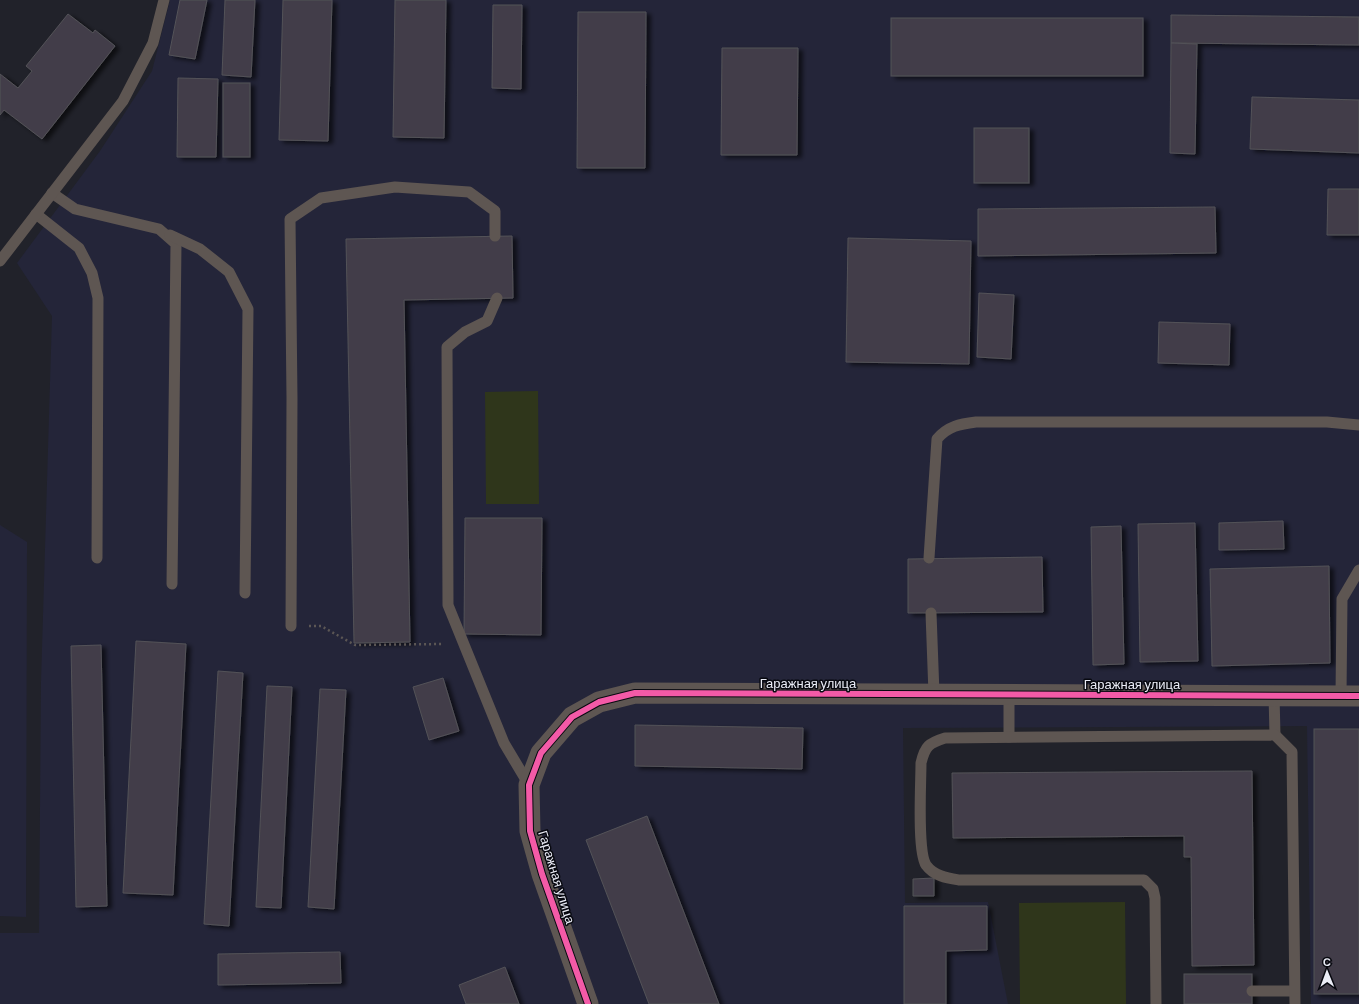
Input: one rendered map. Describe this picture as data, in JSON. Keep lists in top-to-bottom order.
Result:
{
  "streets": {
    "street": ["Гаражная улица"]
  },
  "north": "top"
}
